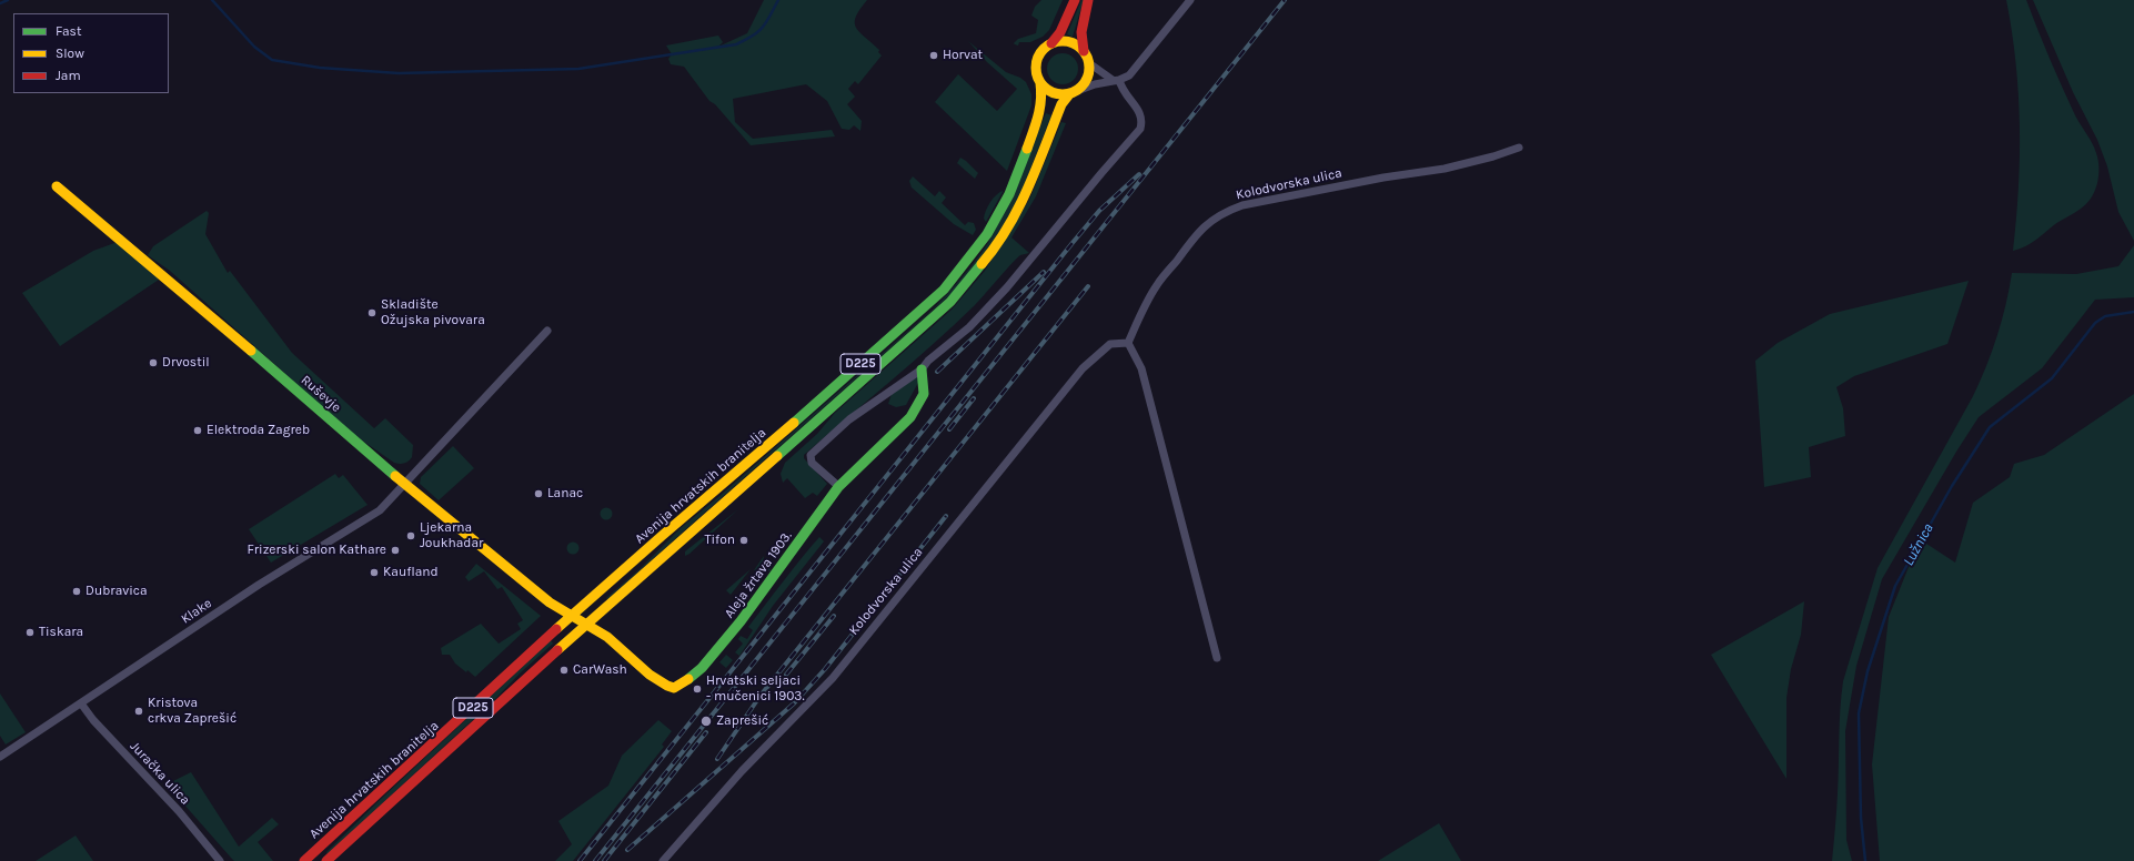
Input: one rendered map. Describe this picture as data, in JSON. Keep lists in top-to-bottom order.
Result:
{
  "streets": {
    "main road": [
      "D225",
      "Ruševje",
      "Avenija hrvatskih branitelja",
      "Aleja žrtava 1903."
    ],
    "street": ["Kolodvorska ulica", "Klake", "Juračka ulica"]
  },
  "crossings": [
    ["D225", "Avenija hrvatskih branitelja"],
    ["Ruševje", "Avenija hrvatskih branitelja"],
    ["Ruševje", "Aleja žrtava 1903."],
    ["Ruševje", "Klake"],
    ["Avenija hrvatskih branitelja", "Aleja žrtava 1903."],
    ["Klake", "Juračka ulica"]
  ],
  "water": ["Lužnica"],
  "places": [
    "Horvat",
    "Skladište Ožujska pivovara",
    "Drvostil",
    "Elektroda Zagreb",
    "Lanac",
    "Ljekarna Joukhadar",
    "Tifon",
    "Frizerski salon Kathare",
    "Kaufland",
    "Dubravica",
    "Tiskara",
    "CarWash",
    "Hrvatski seljaci - mučenici 1903.",
    "Kristova crkva Zaprešić",
    "Zaprešić"
  ],
  "legend": ["Fast", "Slow", "Jam"]
}
